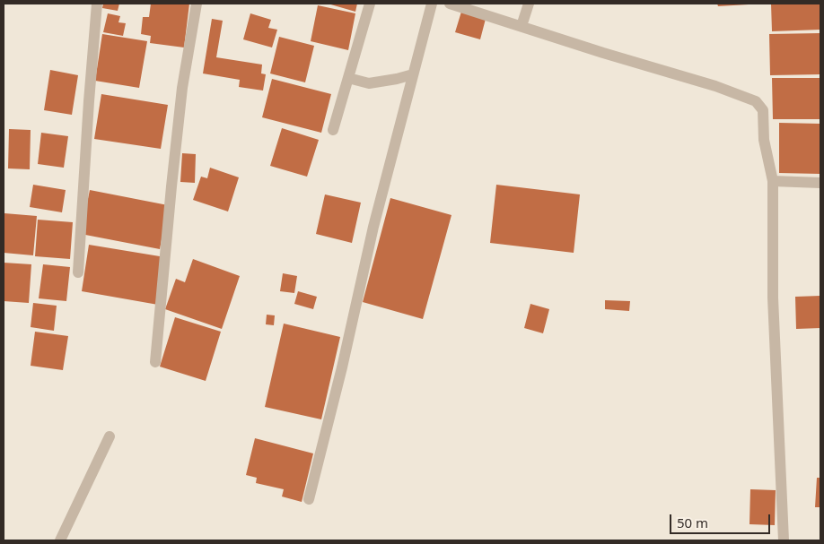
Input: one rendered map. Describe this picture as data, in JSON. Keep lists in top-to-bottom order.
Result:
{
  "scale_bar": "50 m"
}
